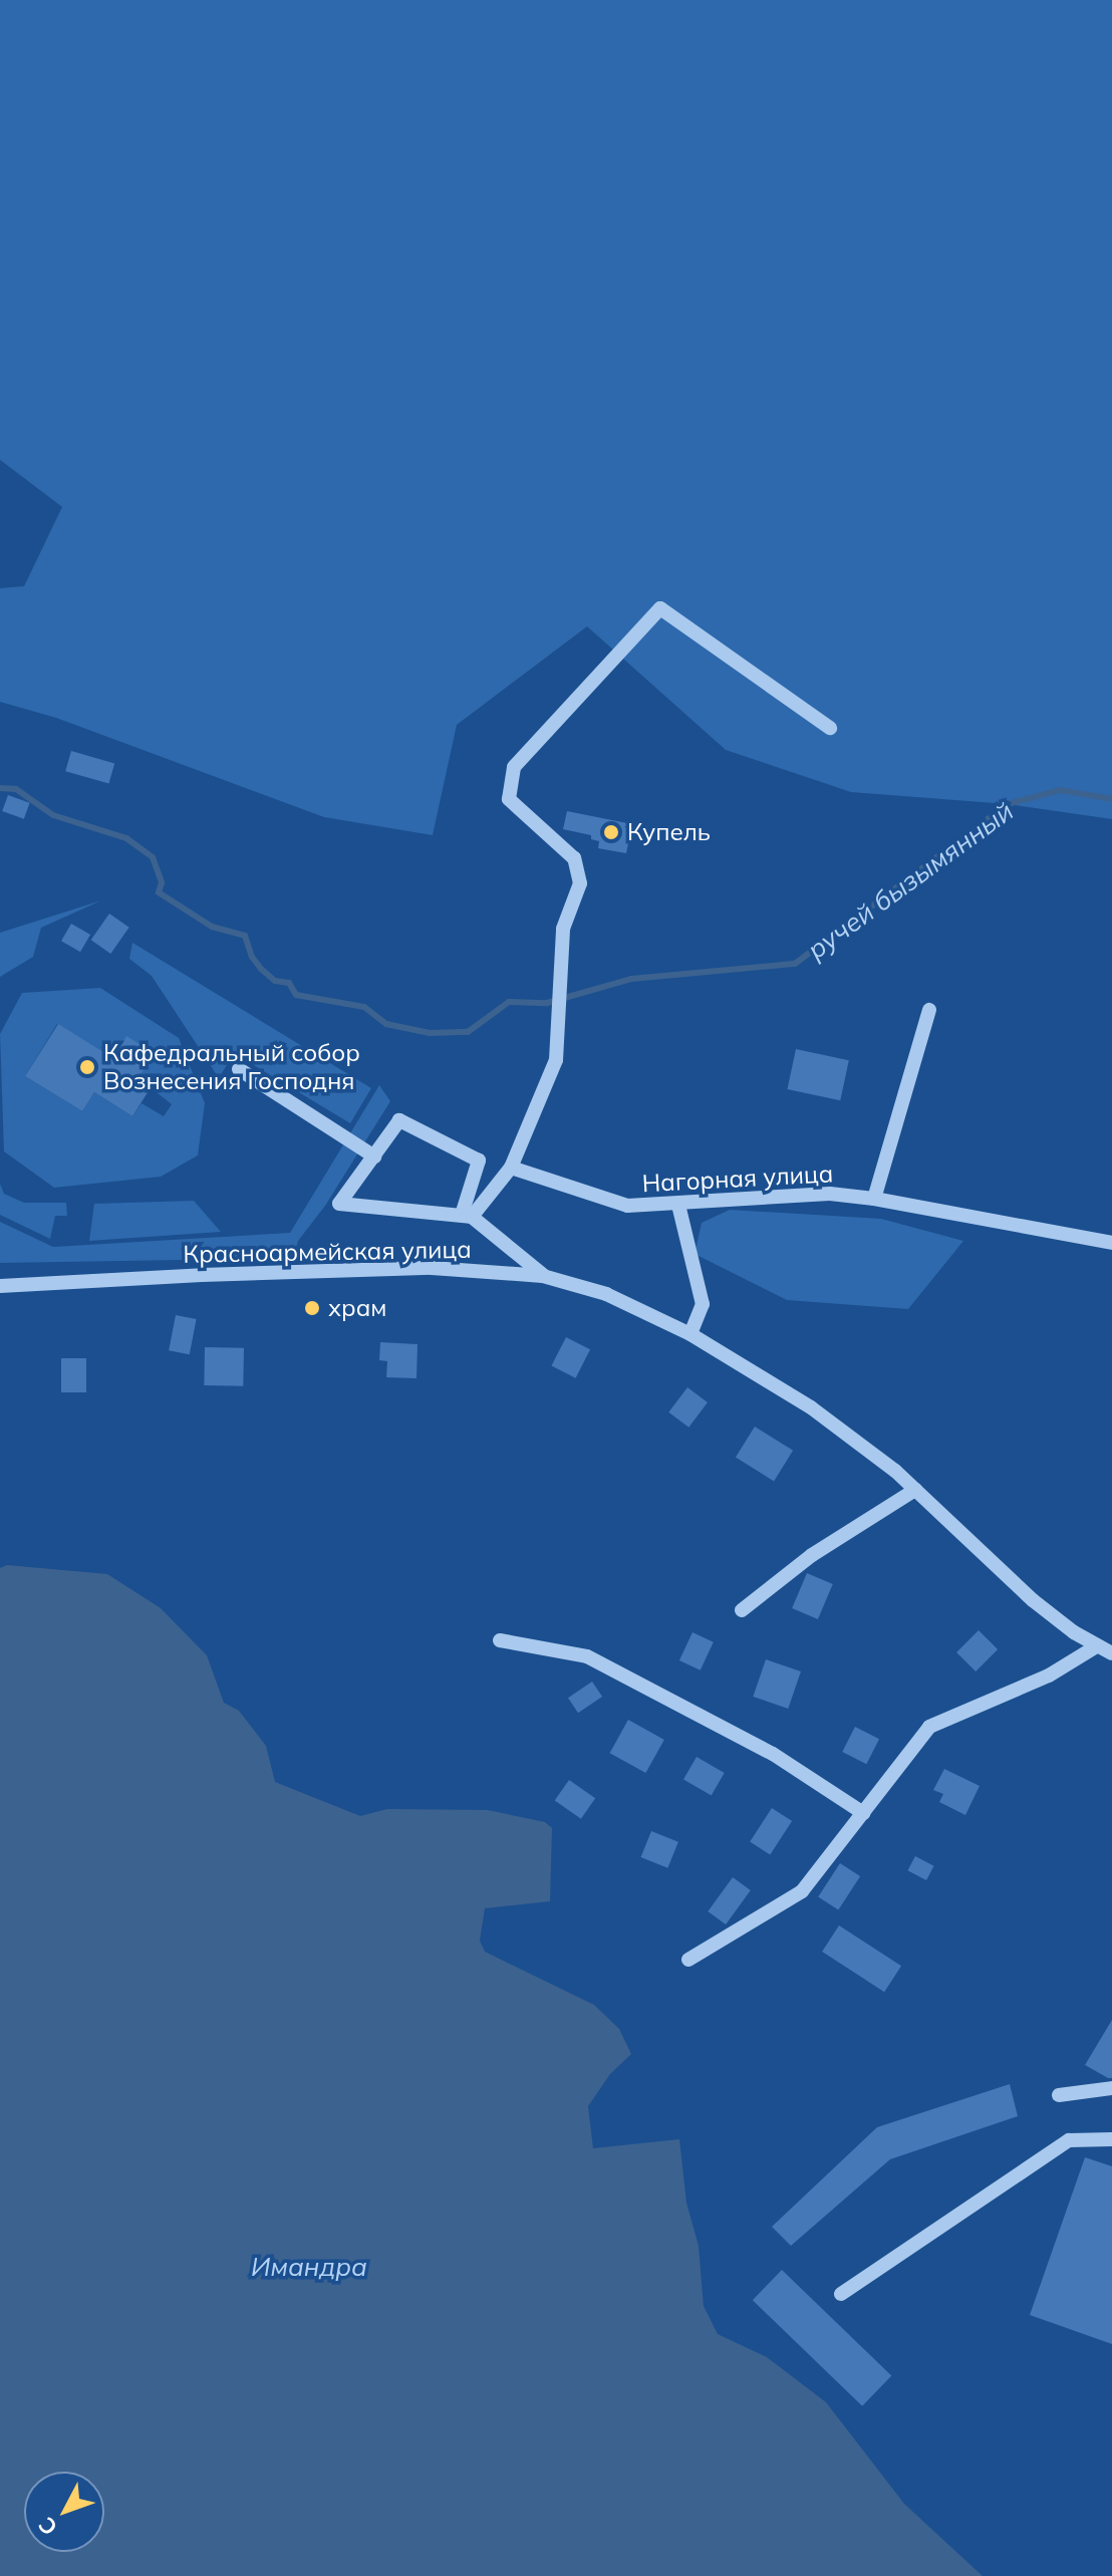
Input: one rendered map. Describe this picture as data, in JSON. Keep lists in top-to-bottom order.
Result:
{
  "streets": {
    "street": ["Нагорная улица", "Красноармейская улица"]
  },
  "water": ["ручей бызымянный", "Имандра"],
  "places": ["Купель", "Кафедральный собор Вознесения Господня", "храм"],
  "north": "bottom left"
}
